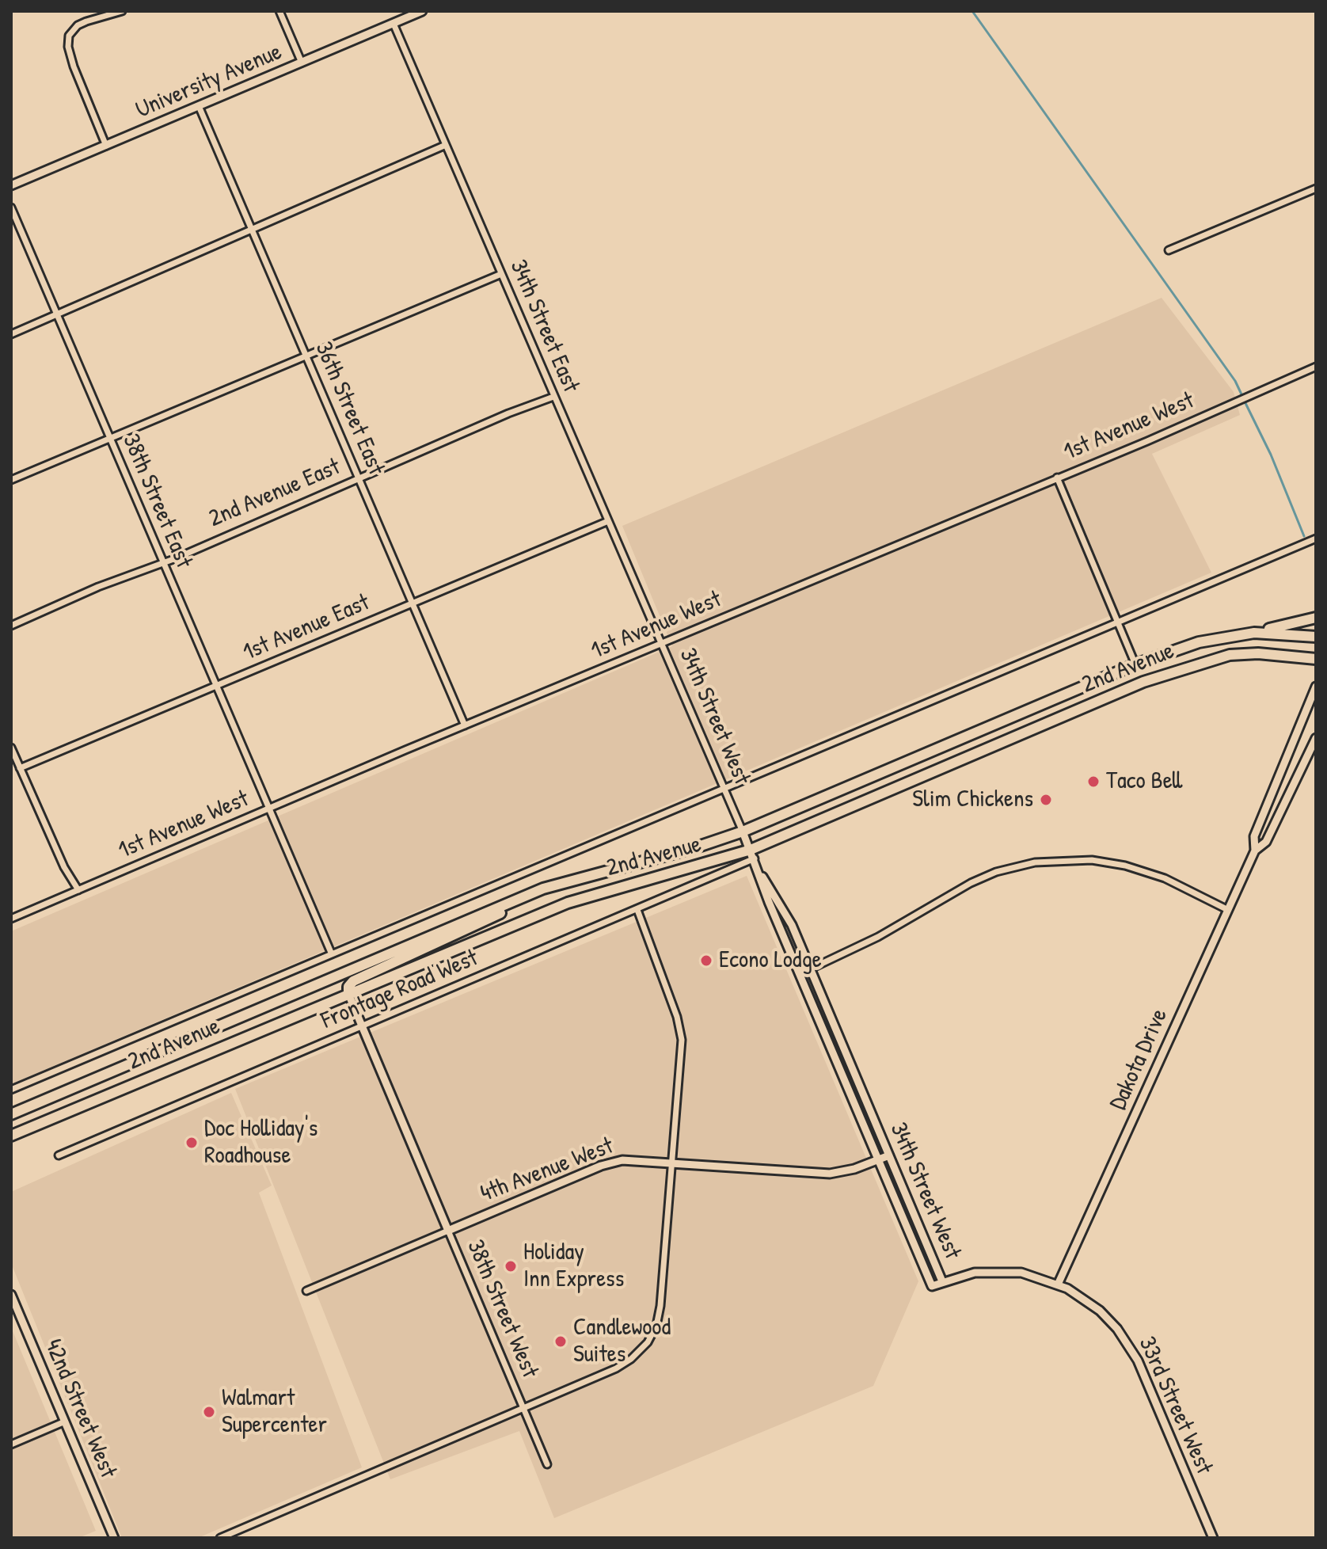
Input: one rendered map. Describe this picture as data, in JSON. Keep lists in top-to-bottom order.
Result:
{
  "streets": {
    "highway": ["2nd Avenue"],
    "street": [
      "University Avenue",
      "34th Street East",
      "36th Street East",
      "1st Avenue West",
      "2nd Avenue East",
      "38th Street East",
      "1st Avenue East",
      "34th Street West",
      "Frontage Road West",
      "Dakota Drive",
      "4th Avenue West",
      "38th Street West",
      "33rd Street West",
      "42nd Street West"
    ]
  },
  "crossings": [
    ["University Avenue", "34th Street East"],
    ["University Avenue", "36th Street East"],
    ["34th Street East", "1st Avenue West"],
    ["34th Street East", "2nd Avenue East"],
    ["34th Street East", "1st Avenue East"],
    ["34th Street East", "34th Street West"],
    ["36th Street East", "1st Avenue West"],
    ["36th Street East", "2nd Avenue East"],
    ["36th Street East", "1st Avenue East"],
    ["1st Avenue West", "38th Street East"],
    ["1st Avenue West", "34th Street West"],
    ["2nd Avenue East", "38th Street East"],
    ["38th Street East", "1st Avenue East"],
    ["2nd Avenue", "34th Street West"],
    ["2nd Avenue", "Frontage Road West"],
    ["2nd Avenue", "38th Street West"],
    ["34th Street West", "Frontage Road West"],
    ["34th Street West", "4th Avenue West"],
    ["34th Street West", "33rd Street West"],
    ["Frontage Road West", "38th Street West"],
    ["Dakota Drive", "33rd Street West"],
    ["4th Avenue West", "38th Street West"]
  ],
  "places": [
    "Taco Bell",
    "Slim Chickens",
    "Econo Lodge",
    "Doc Holliday's Roadhouse",
    "Holiday Inn Express",
    "Candlewood Suites",
    "Walmart Supercenter"
  ]
}
